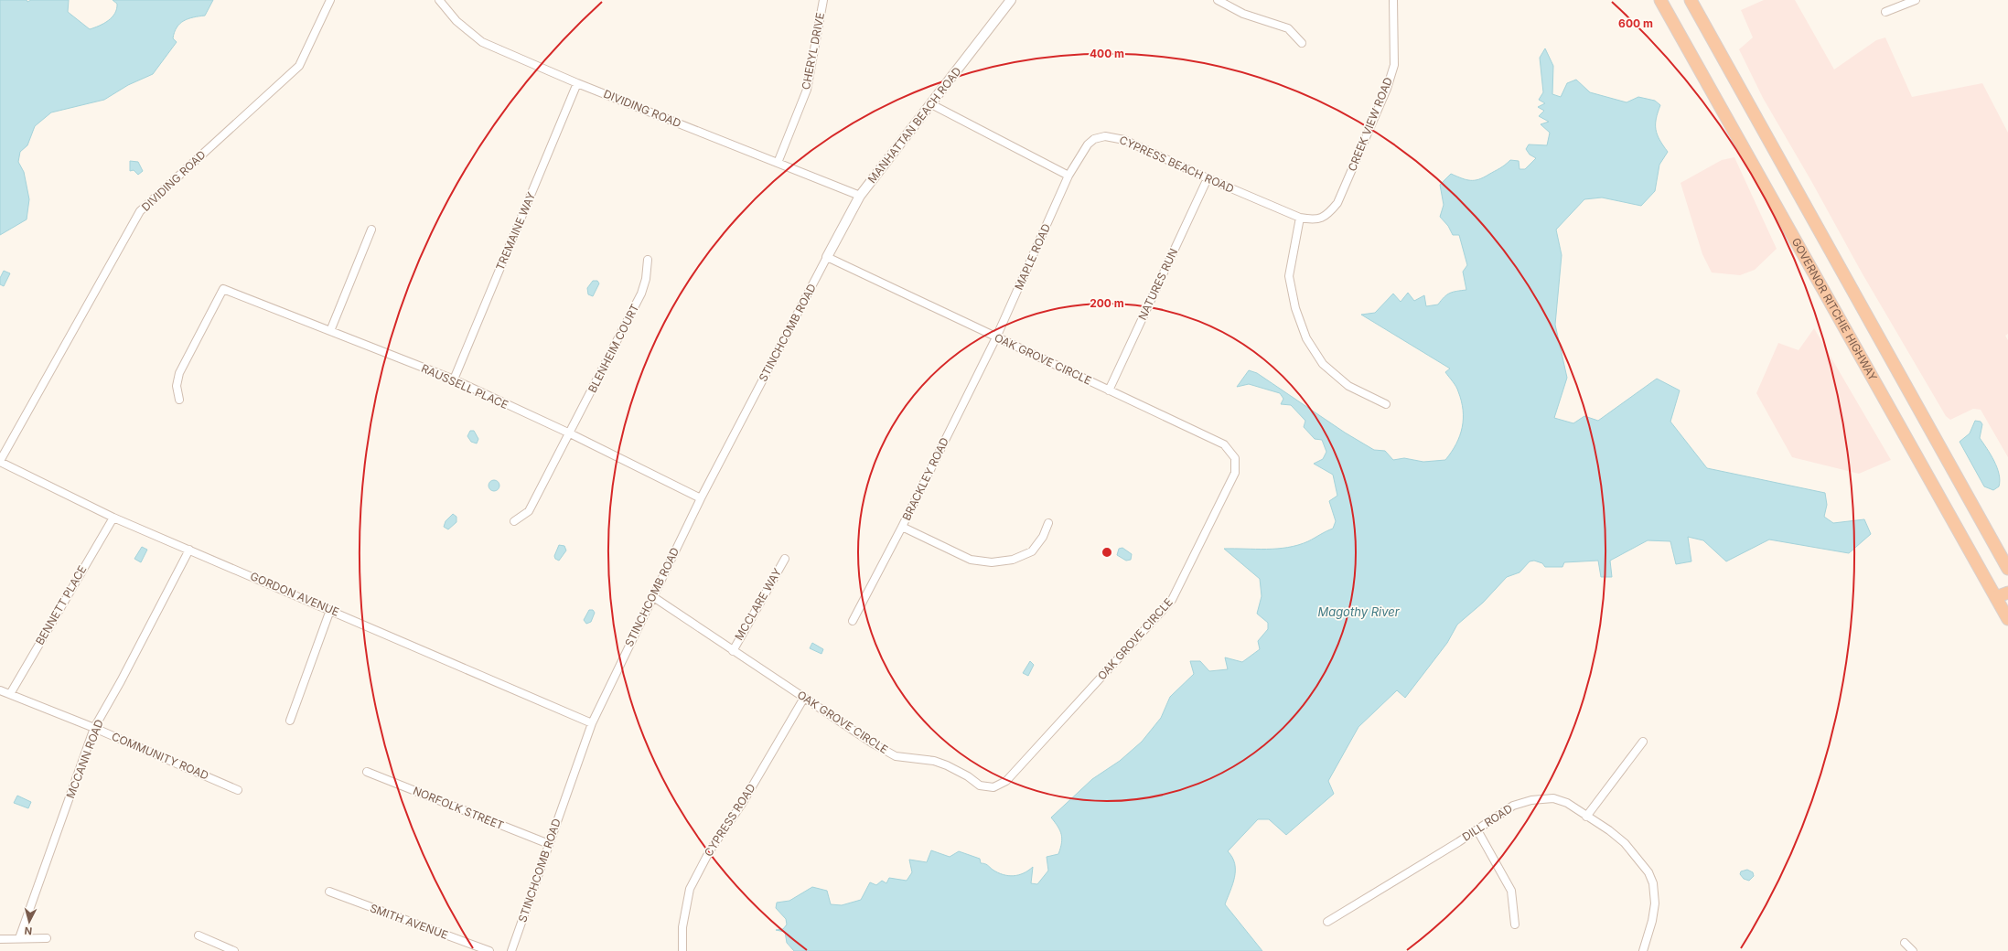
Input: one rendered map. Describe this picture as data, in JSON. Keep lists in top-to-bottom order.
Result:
{
  "streets": {
    "highway": ["GOVERNOR RITCHIE HIGHWAY"],
    "street": [
      "CHERYL DRIVE",
      "DIVIDING ROAD",
      "CREEK VIEW ROAD",
      "MANHATTAN BEACH ROAD",
      "CYPRESS BEACH ROAD",
      "TREMAINE WAY",
      "MAPLE ROAD",
      "NATURES RUN",
      "STINCHCOMB ROAD",
      "BLENHEIM COURT",
      "OAK GROVE CIRCLE",
      "RAUSSELL PLACE",
      "BRACKLEY ROAD",
      "GORDON AVENUE",
      "MCCLARE WAY",
      "BENNETT PLACE",
      "COMMUNITY ROAD",
      "MCCANN ROAD",
      "NORFOLK STREET",
      "CYPRESS ROAD",
      "DILL ROAD",
      "SMITH AVENUE"
    ]
  },
  "crossings": [
    ["CHERYL DRIVE", "DIVIDING ROAD"],
    ["DIVIDING ROAD", "MANHATTAN BEACH ROAD"],
    ["DIVIDING ROAD", "TREMAINE WAY"],
    ["DIVIDING ROAD", "GORDON AVENUE"],
    ["CREEK VIEW ROAD", "CYPRESS BEACH ROAD"],
    ["MANHATTAN BEACH ROAD", "STINCHCOMB ROAD"],
    ["MANHATTAN BEACH ROAD", "OAK GROVE CIRCLE"],
    ["CYPRESS BEACH ROAD", "MAPLE ROAD"],
    ["CYPRESS BEACH ROAD", "NATURES RUN"],
    ["TREMAINE WAY", "RAUSSELL PLACE"],
    ["MAPLE ROAD", "OAK GROVE CIRCLE"],
    ["MAPLE ROAD", "BRACKLEY ROAD"],
    ["NATURES RUN", "OAK GROVE CIRCLE"],
    ["STINCHCOMB ROAD", "OAK GROVE CIRCLE"],
    ["STINCHCOMB ROAD", "RAUSSELL PLACE"],
    ["STINCHCOMB ROAD", "GORDON AVENUE"],
    ["STINCHCOMB ROAD", "NORFOLK STREET"],
    ["BLENHEIM COURT", "RAUSSELL PLACE"],
    ["OAK GROVE CIRCLE", "BRACKLEY ROAD"],
    ["OAK GROVE CIRCLE", "MCCLARE WAY"],
    ["OAK GROVE CIRCLE", "CYPRESS ROAD"],
    ["GORDON AVENUE", "BENNETT PLACE"],
    ["GORDON AVENUE", "MCCANN ROAD"],
    ["BENNETT PLACE", "COMMUNITY ROAD"],
    ["COMMUNITY ROAD", "MCCANN ROAD"]
  ],
  "water": ["Magothy River"],
  "north": "bottom",
  "rings": ["600 m", "400 m", "200 m"]
}
